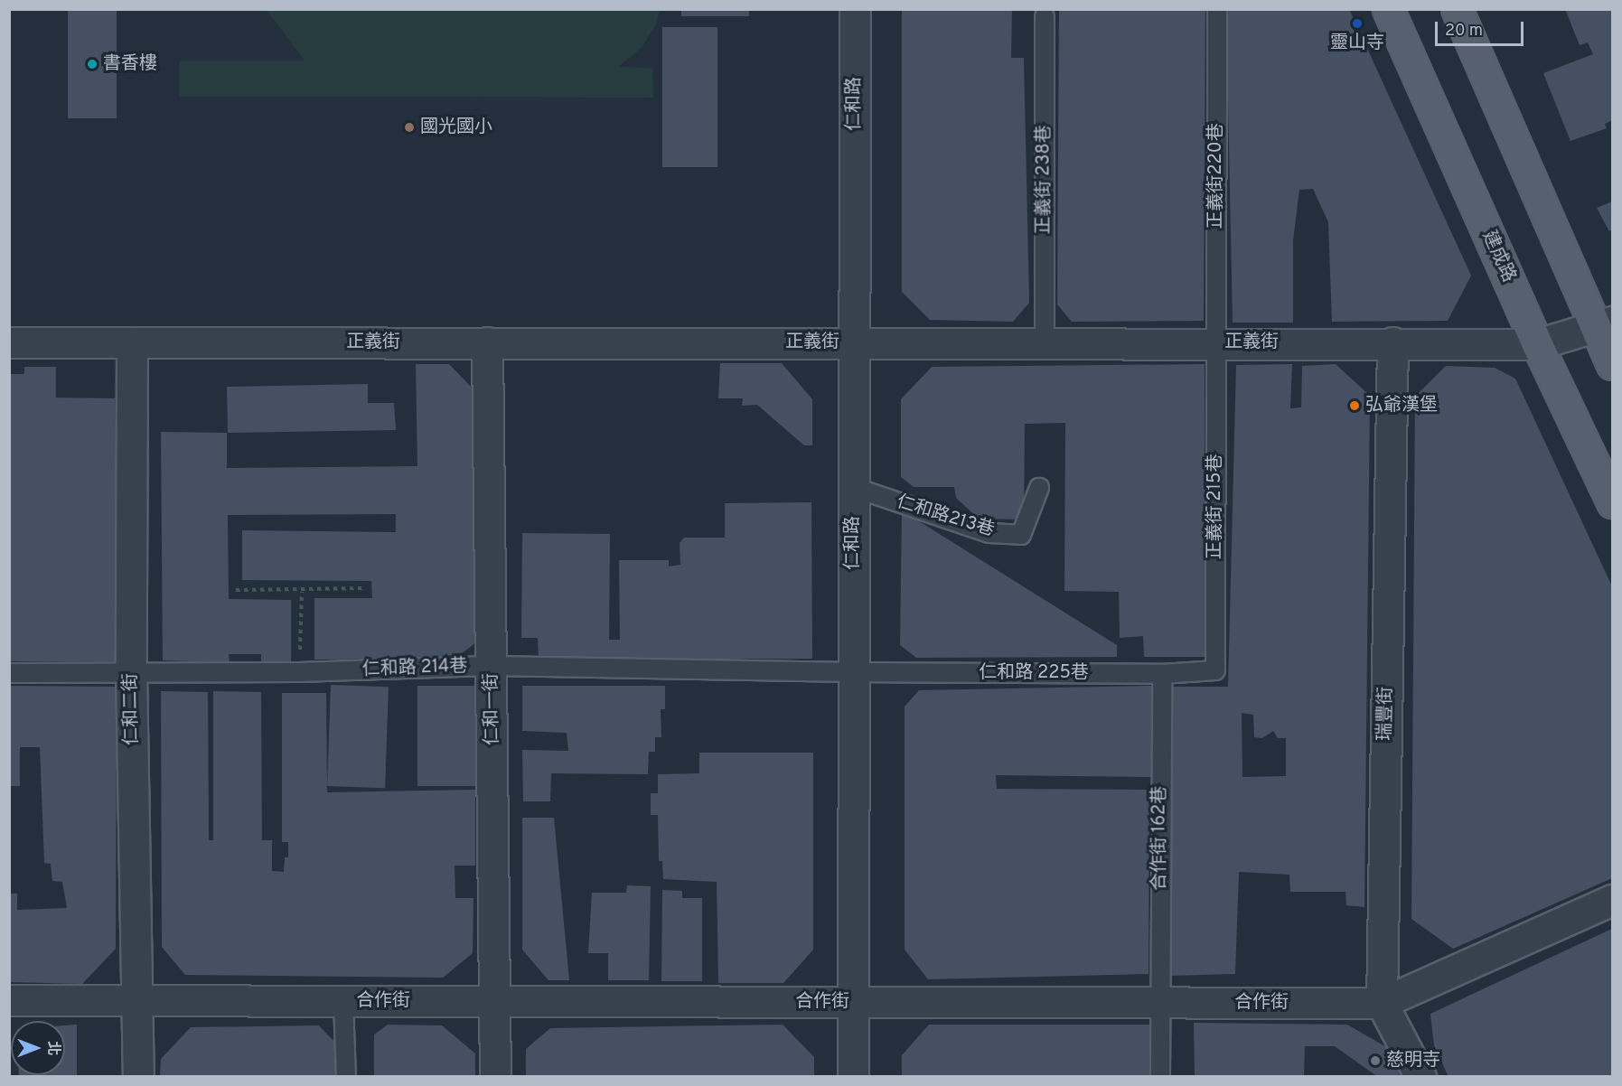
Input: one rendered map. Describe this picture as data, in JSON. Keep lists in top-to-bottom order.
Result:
{
  "streets": {
    "main road": ["建成路"],
    "street": [
      "仁和路",
      "正義街",
      "仁和二街",
      "仁和一街",
      "瑞豐街",
      "合作街"
    ],
    "lane": [
      "正義街220巷",
      "正義街 238巷",
      "正義街 215巷",
      "仁和路213巷",
      "仁和路 214巷",
      "仁和路 225巷",
      "合作街 162巷"
    ]
  },
  "crossings": [
    ["仁和路", "正義街"],
    ["仁和路", "仁和路213巷"],
    ["仁和路", "仁和路 214巷"],
    ["仁和路", "仁和路 225巷"],
    ["仁和路", "合作街"],
    ["正義街220巷", "正義街"],
    ["正義街220巷", "正義街 215巷"],
    ["正義街 238巷", "正義街"],
    ["建成路", "正義街"],
    ["正義街", "正義街 215巷"],
    ["正義街", "仁和二街"],
    ["正義街", "仁和一街"],
    ["正義街", "瑞豐街"],
    ["正義街 215巷", "仁和路 225巷"],
    ["仁和路 214巷", "仁和路 225巷"],
    ["仁和路 214巷", "仁和二街"],
    ["仁和路 214巷", "仁和一街"],
    ["仁和路 225巷", "合作街 162巷"],
    ["仁和二街", "合作街"],
    ["仁和一街", "合作街"],
    ["瑞豐街", "合作街"],
    ["合作街 162巷", "合作街"]
  ],
  "places": [
    "靈山寺",
    "書香樓",
    "國光國小",
    "弘爺漢堡",
    "慈明寺"
  ],
  "scale_bar": "20 m",
  "north": "right"
}
